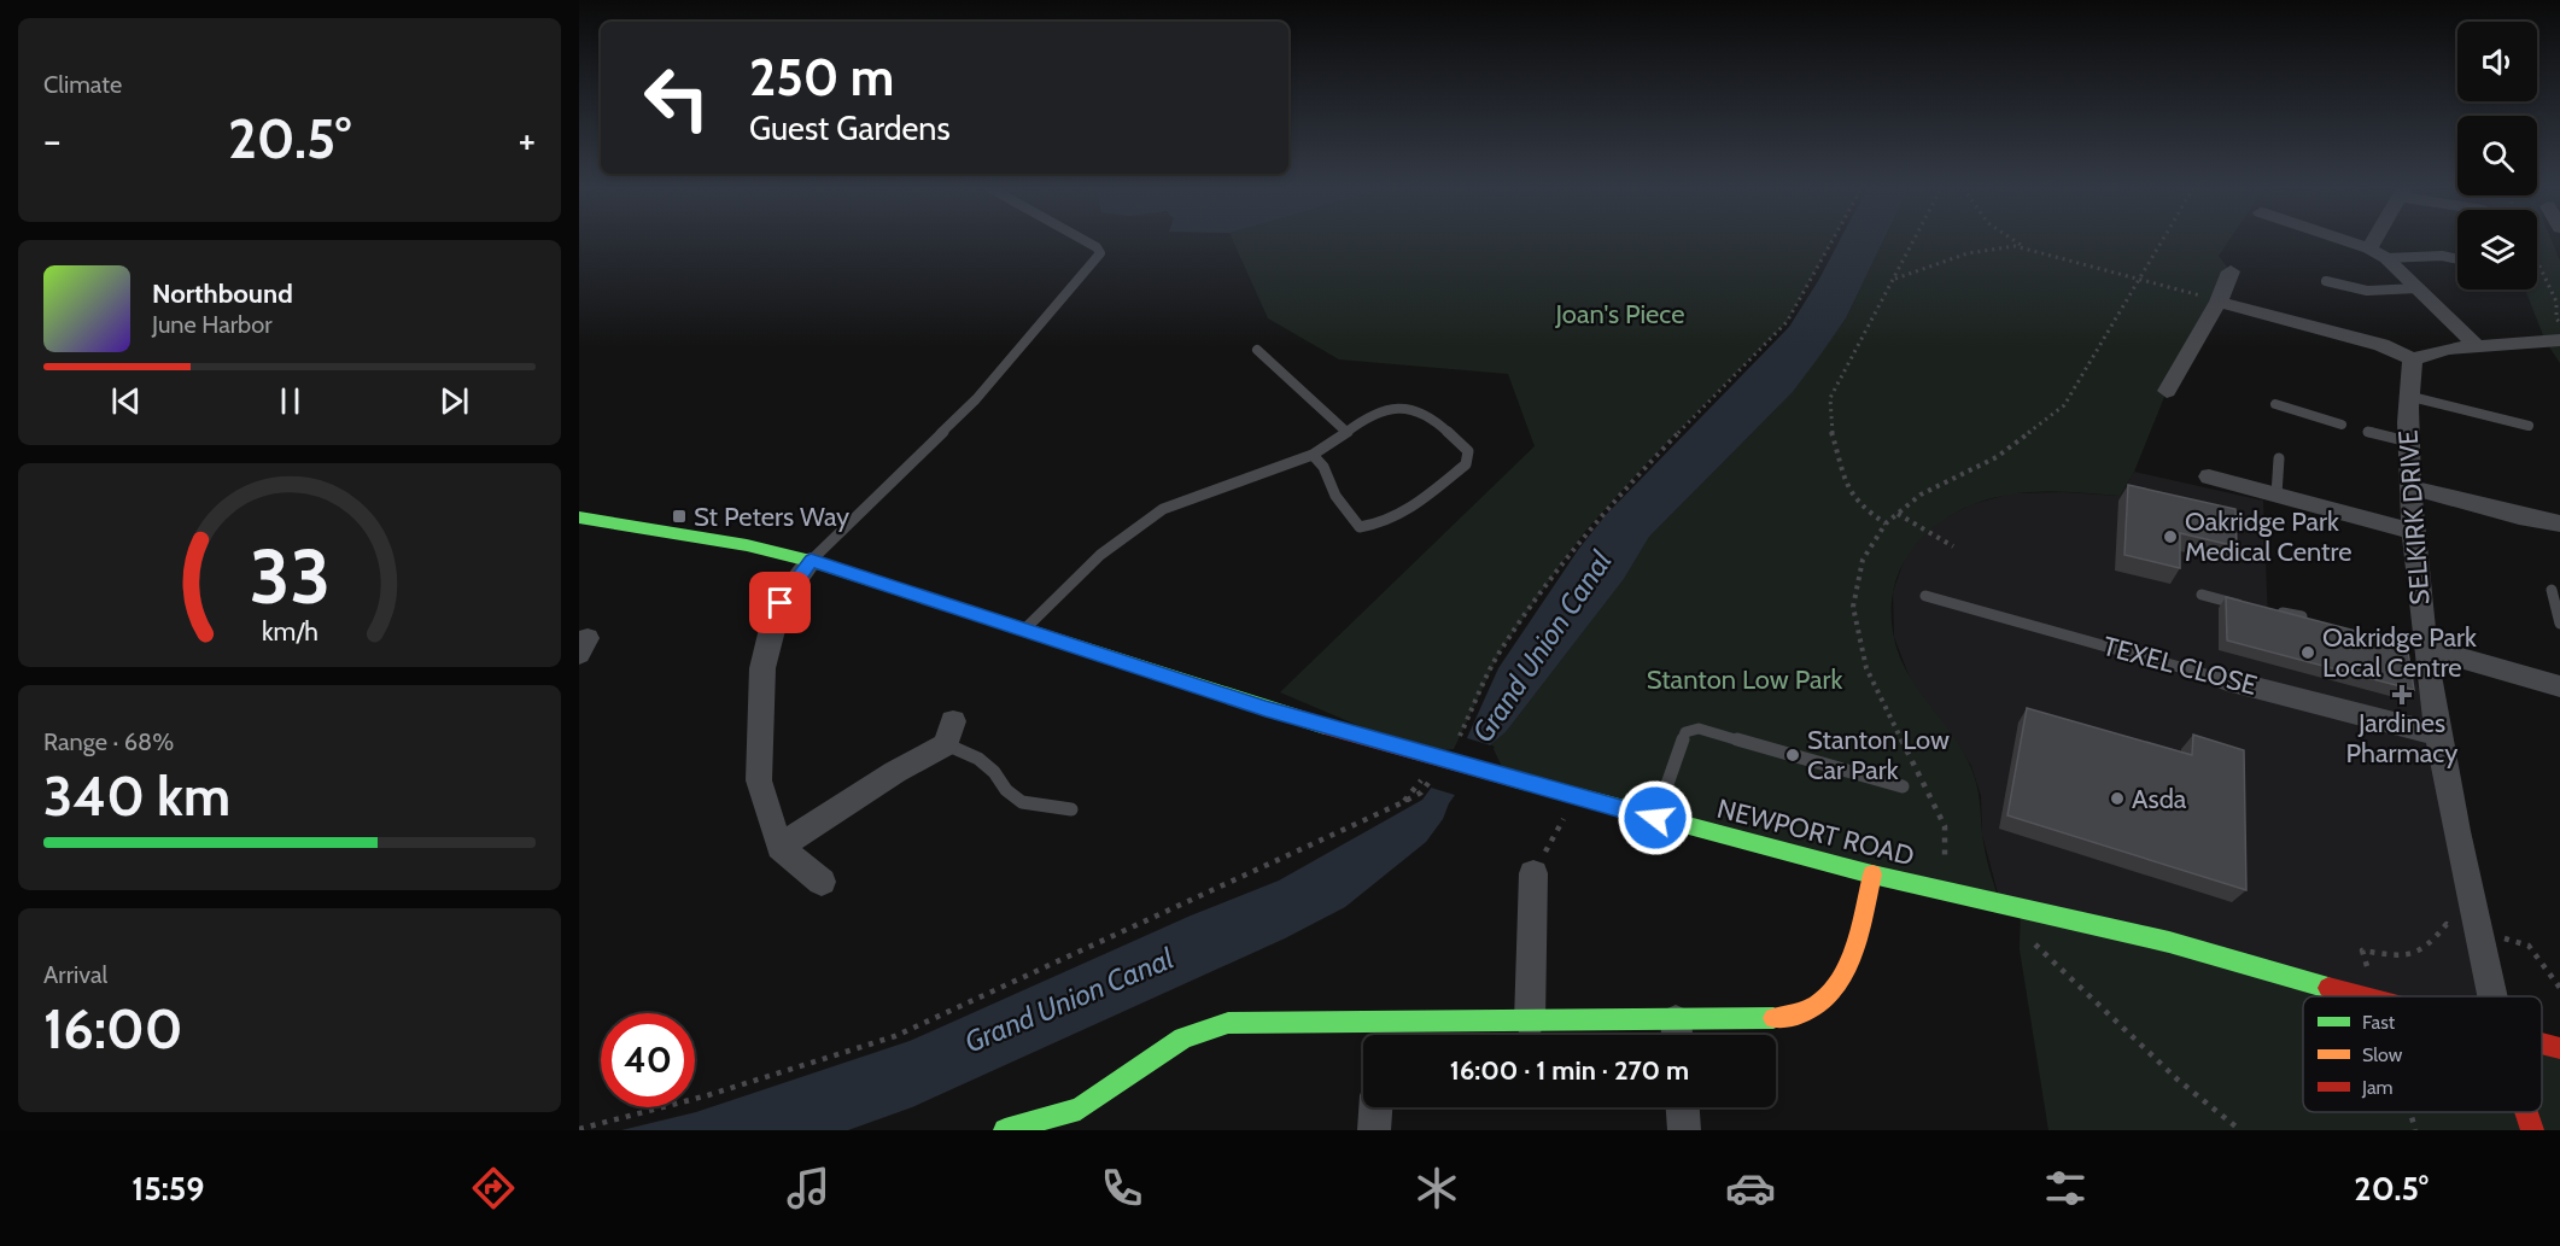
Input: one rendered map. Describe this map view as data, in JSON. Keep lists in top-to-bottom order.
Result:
{
  "streets": {
    "street": ["SELKIRK DRIVE", "TEXEL CLOSE", "NEWPORT ROAD"]
  },
  "crossings": [
    ["SELKIRK DRIVE", "TEXEL CLOSE"]
  ],
  "water": ["Grand Union Canal"],
  "parks": ["Joan's Piece", "Stanton Low Park"],
  "places": {
    "transit": ["St Peters Way"],
    "other": [
      "Oakridge Park Medical Centre",
      "Oakridge Park Local Centre",
      "Stanton Low Car Park",
      "Asda"
    ],
    "health": ["Jardines Pharmacy"]
  },
  "legend": ["Fast", "Slow", "Jam"],
  "page": {
    "tile": [
      "Climate",
      ["Range · 68%", "340 km"],
      ["Arrival", "16:00"]
    ],
    "turn": ["250 m", "Guest Gardens"],
    "heat": ["−", "20.5°", "+"],
    "song": ["Northbound", "June Harbor"],
    "limit": "40",
    "trip": "16:00 · 1 min · 270 m",
    "tabs": ["15:59", "20.5°"],
    "gauge": ["33", "km/h"]
  }
}
